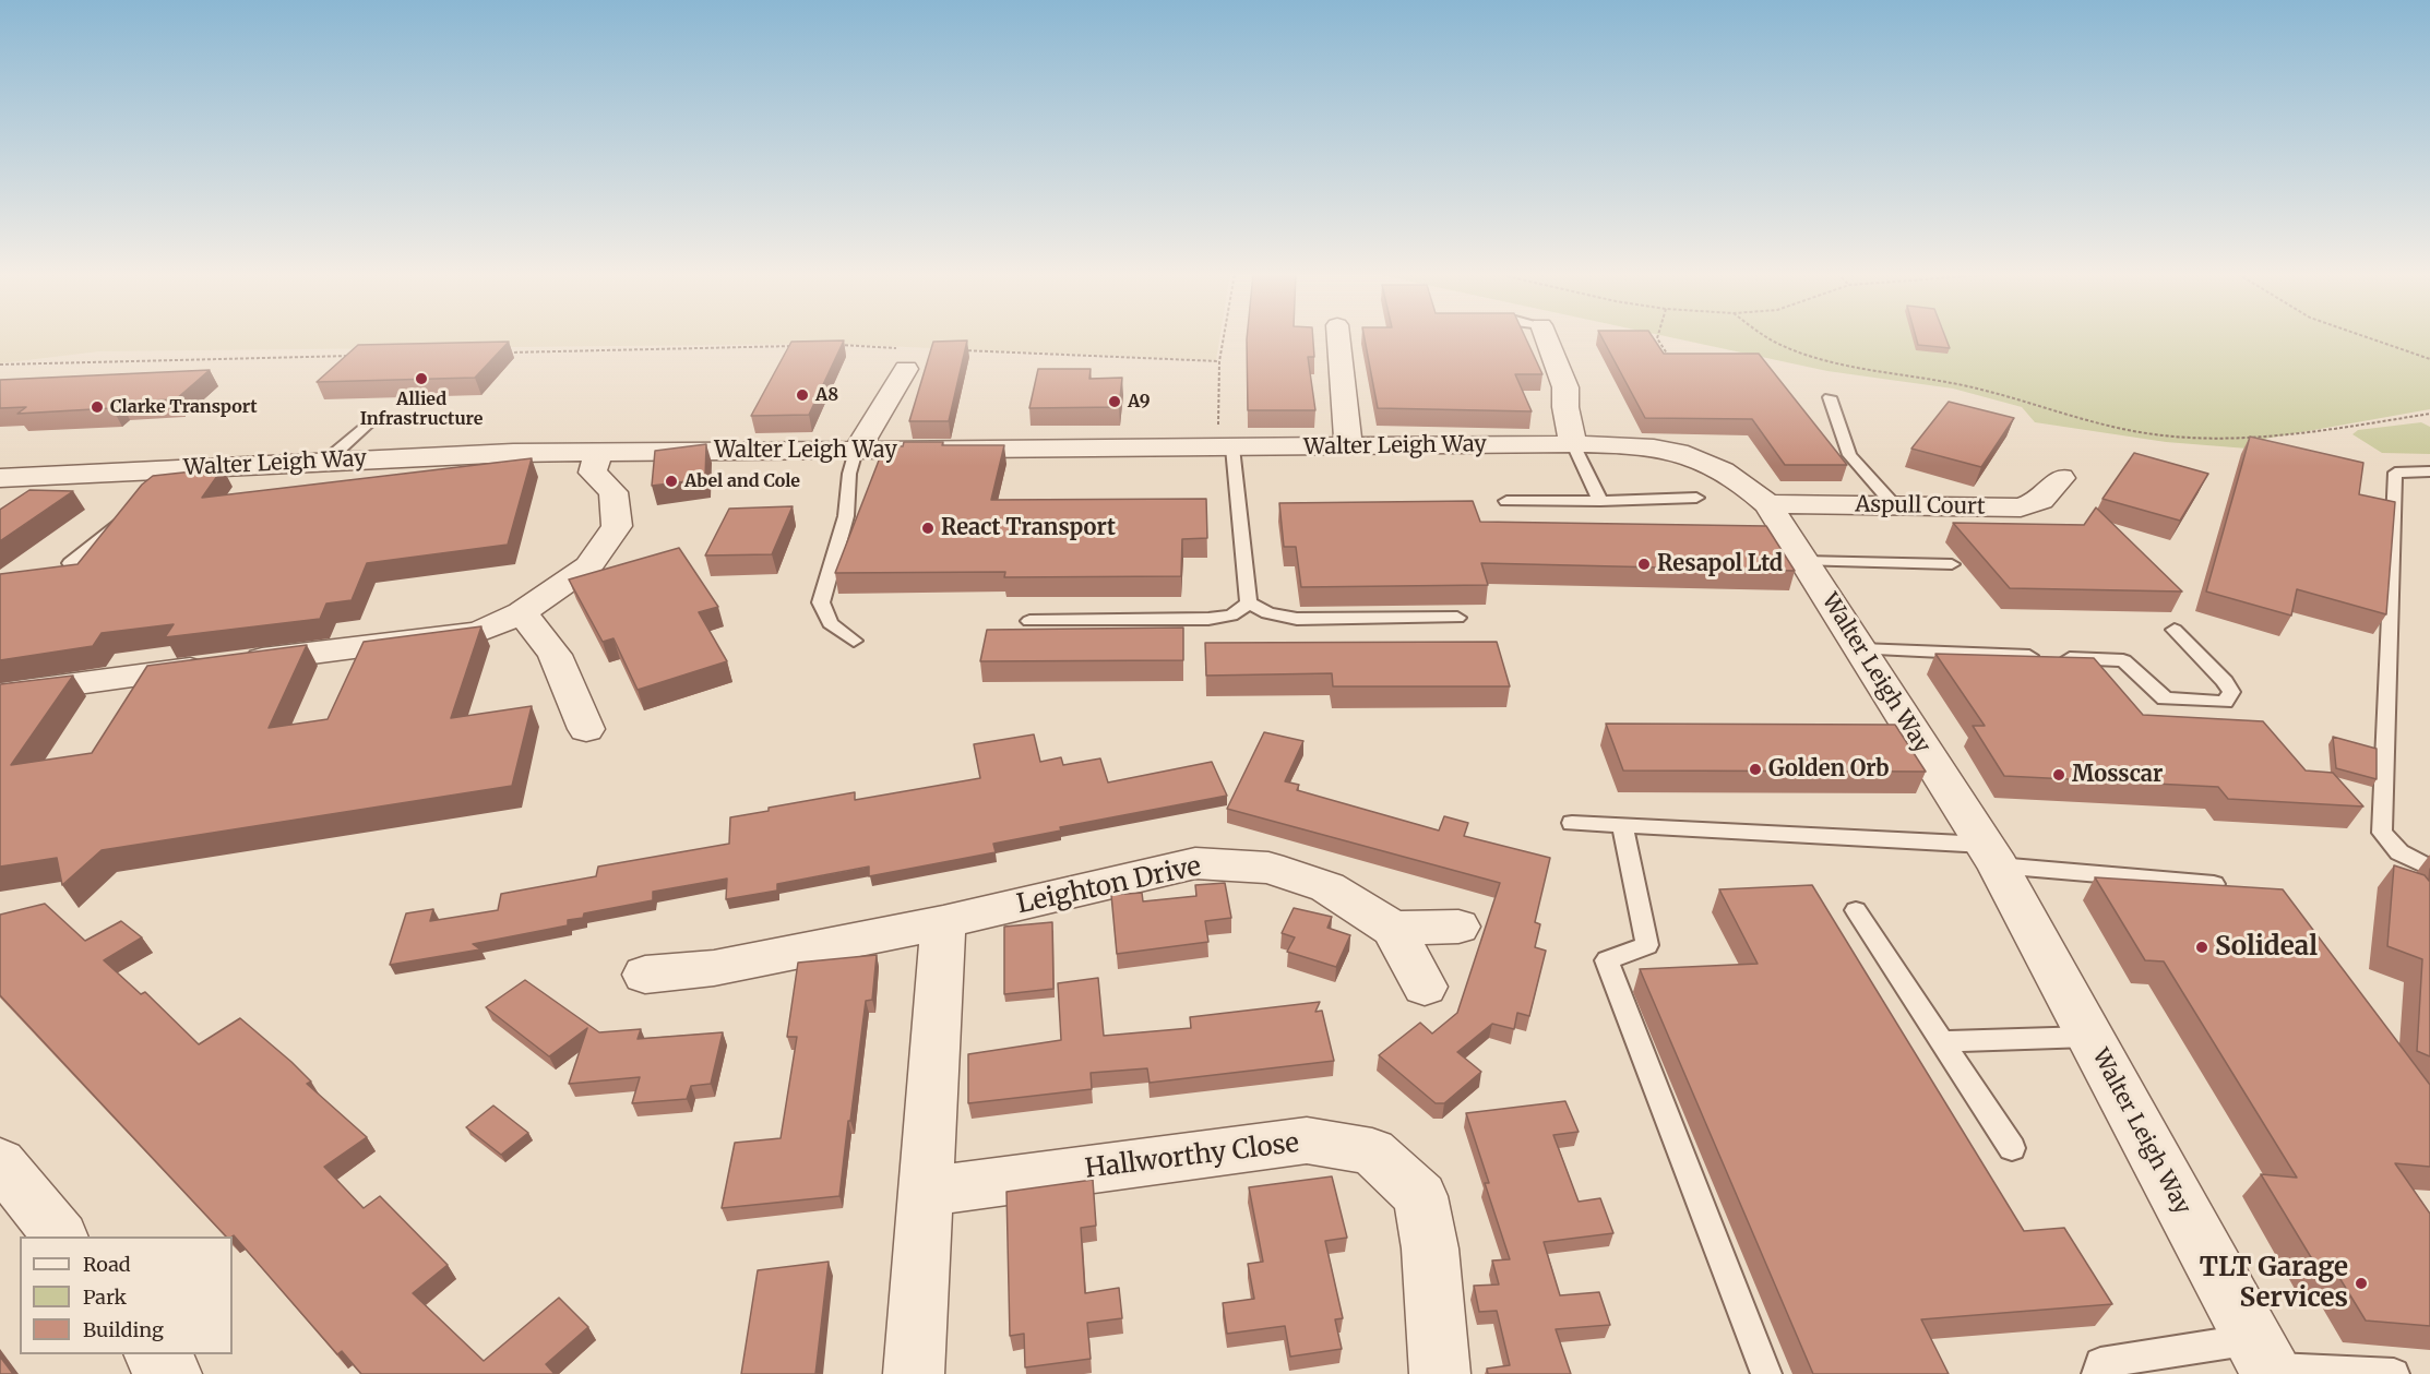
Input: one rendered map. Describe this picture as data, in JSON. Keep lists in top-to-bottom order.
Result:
{
  "streets": {
    "street": [
      "Walter Leigh Way",
      "Aspull Court",
      "Leighton Drive",
      "Hallworthy Close"
    ]
  },
  "crossings": [
    ["Walter Leigh Way", "Aspull Court"]
  ],
  "places": [
    "Allied Infrastructure",
    "A8",
    "A9",
    "Clarke Transport",
    "Abel and Cole",
    "React Transport",
    "Resapol Ltd",
    "Golden Orb",
    "Mosscar",
    "Solideal",
    "TLT Garage Services"
  ],
  "legend": ["Road", "Park", "Building"]
}
